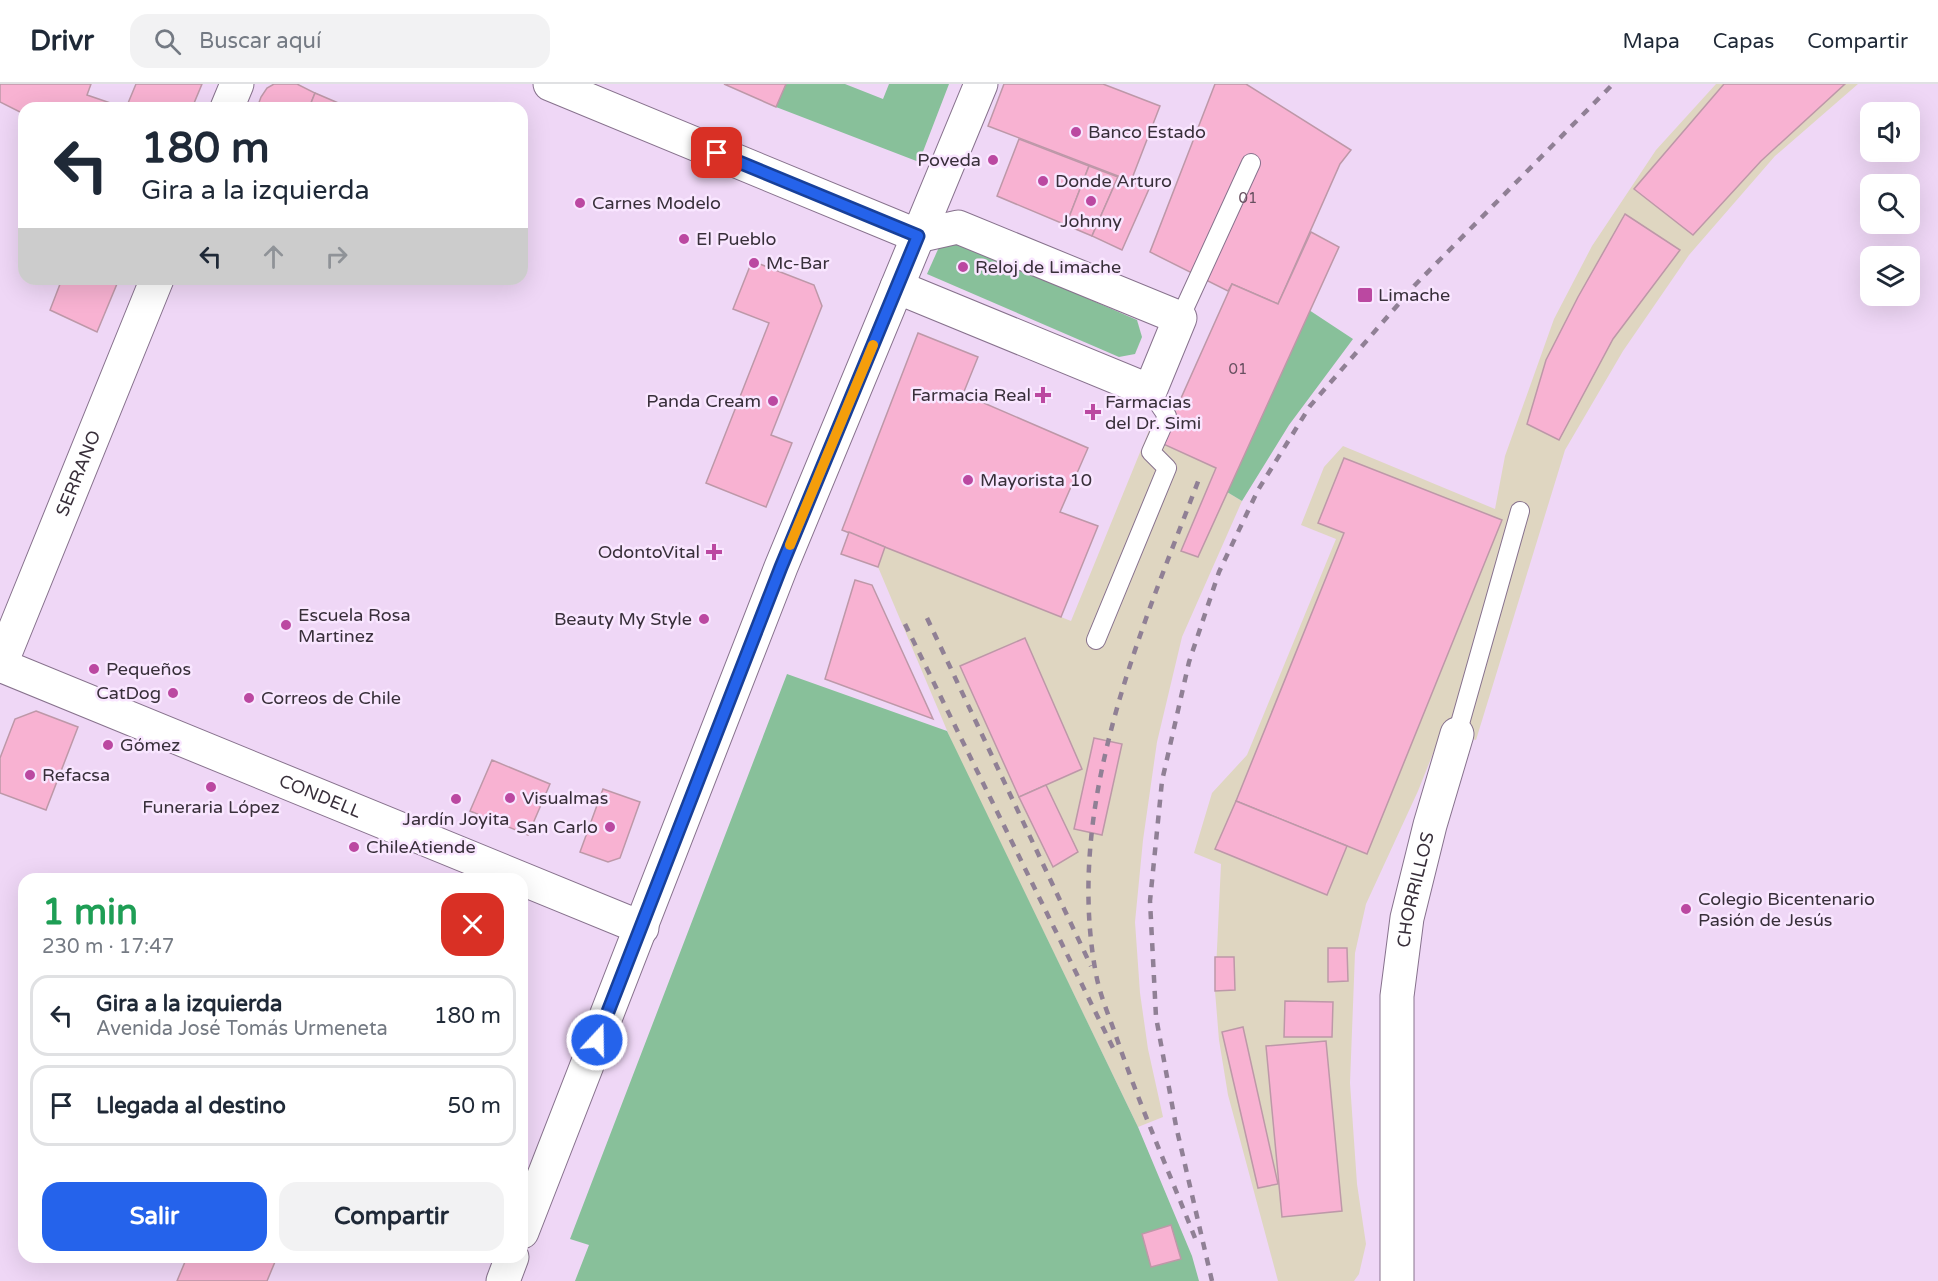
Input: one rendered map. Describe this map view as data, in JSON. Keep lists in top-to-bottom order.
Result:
{
  "streets": {
    "street": ["SERRANO", "CONDELL", "CHORRILLOS"]
  },
  "crossings": [
    ["SERRANO", "CONDELL"]
  ],
  "places": {
    "other": [
      "Banco Estado",
      "Poveda",
      "Donde Arturo",
      "Johnny",
      "Carnes Modelo",
      "El Pueblo",
      "Mc-Bar",
      "Reloj de Limache",
      "Panda Cream",
      "Mayorista 10",
      "Beauty My Style",
      "Escuela Rosa Martinez",
      "Pequeños",
      "CatDog",
      "Correos de Chile",
      "Gómez",
      "Refacsa",
      "Funeraria López",
      "Visualmas",
      "Jardín Joyita",
      "San Carlo",
      "ChileAtiende",
      "Colegio Bicentenario Pasión de Jesús"
    ],
    "transit": ["Limache"],
    "health": ["Farmacia Real", "Farmacias del Dr. Simi", "OdontoVital"]
  },
  "house_numbers": ["01", "01"],
  "page": {
    "header": "Drivr",
    "search": "Buscar aquí",
    "nav": ["Mapa", "Capas", "Compartir"],
    "turn": ["180 m", "Gira a la izquierda"],
    "heading": ["1 min", "230 m · 17:47"],
    "list": [
      {
        "name": "Gira a la izquierda",
        "note": "Avenida José Tomás Urmeneta",
        "value": "180 m"
      },
      {
        "name": "Llegada al destino",
        "value": "50 m"
      }
    ],
    "buttons": ["Salir", "Compartir"]
  }
}
